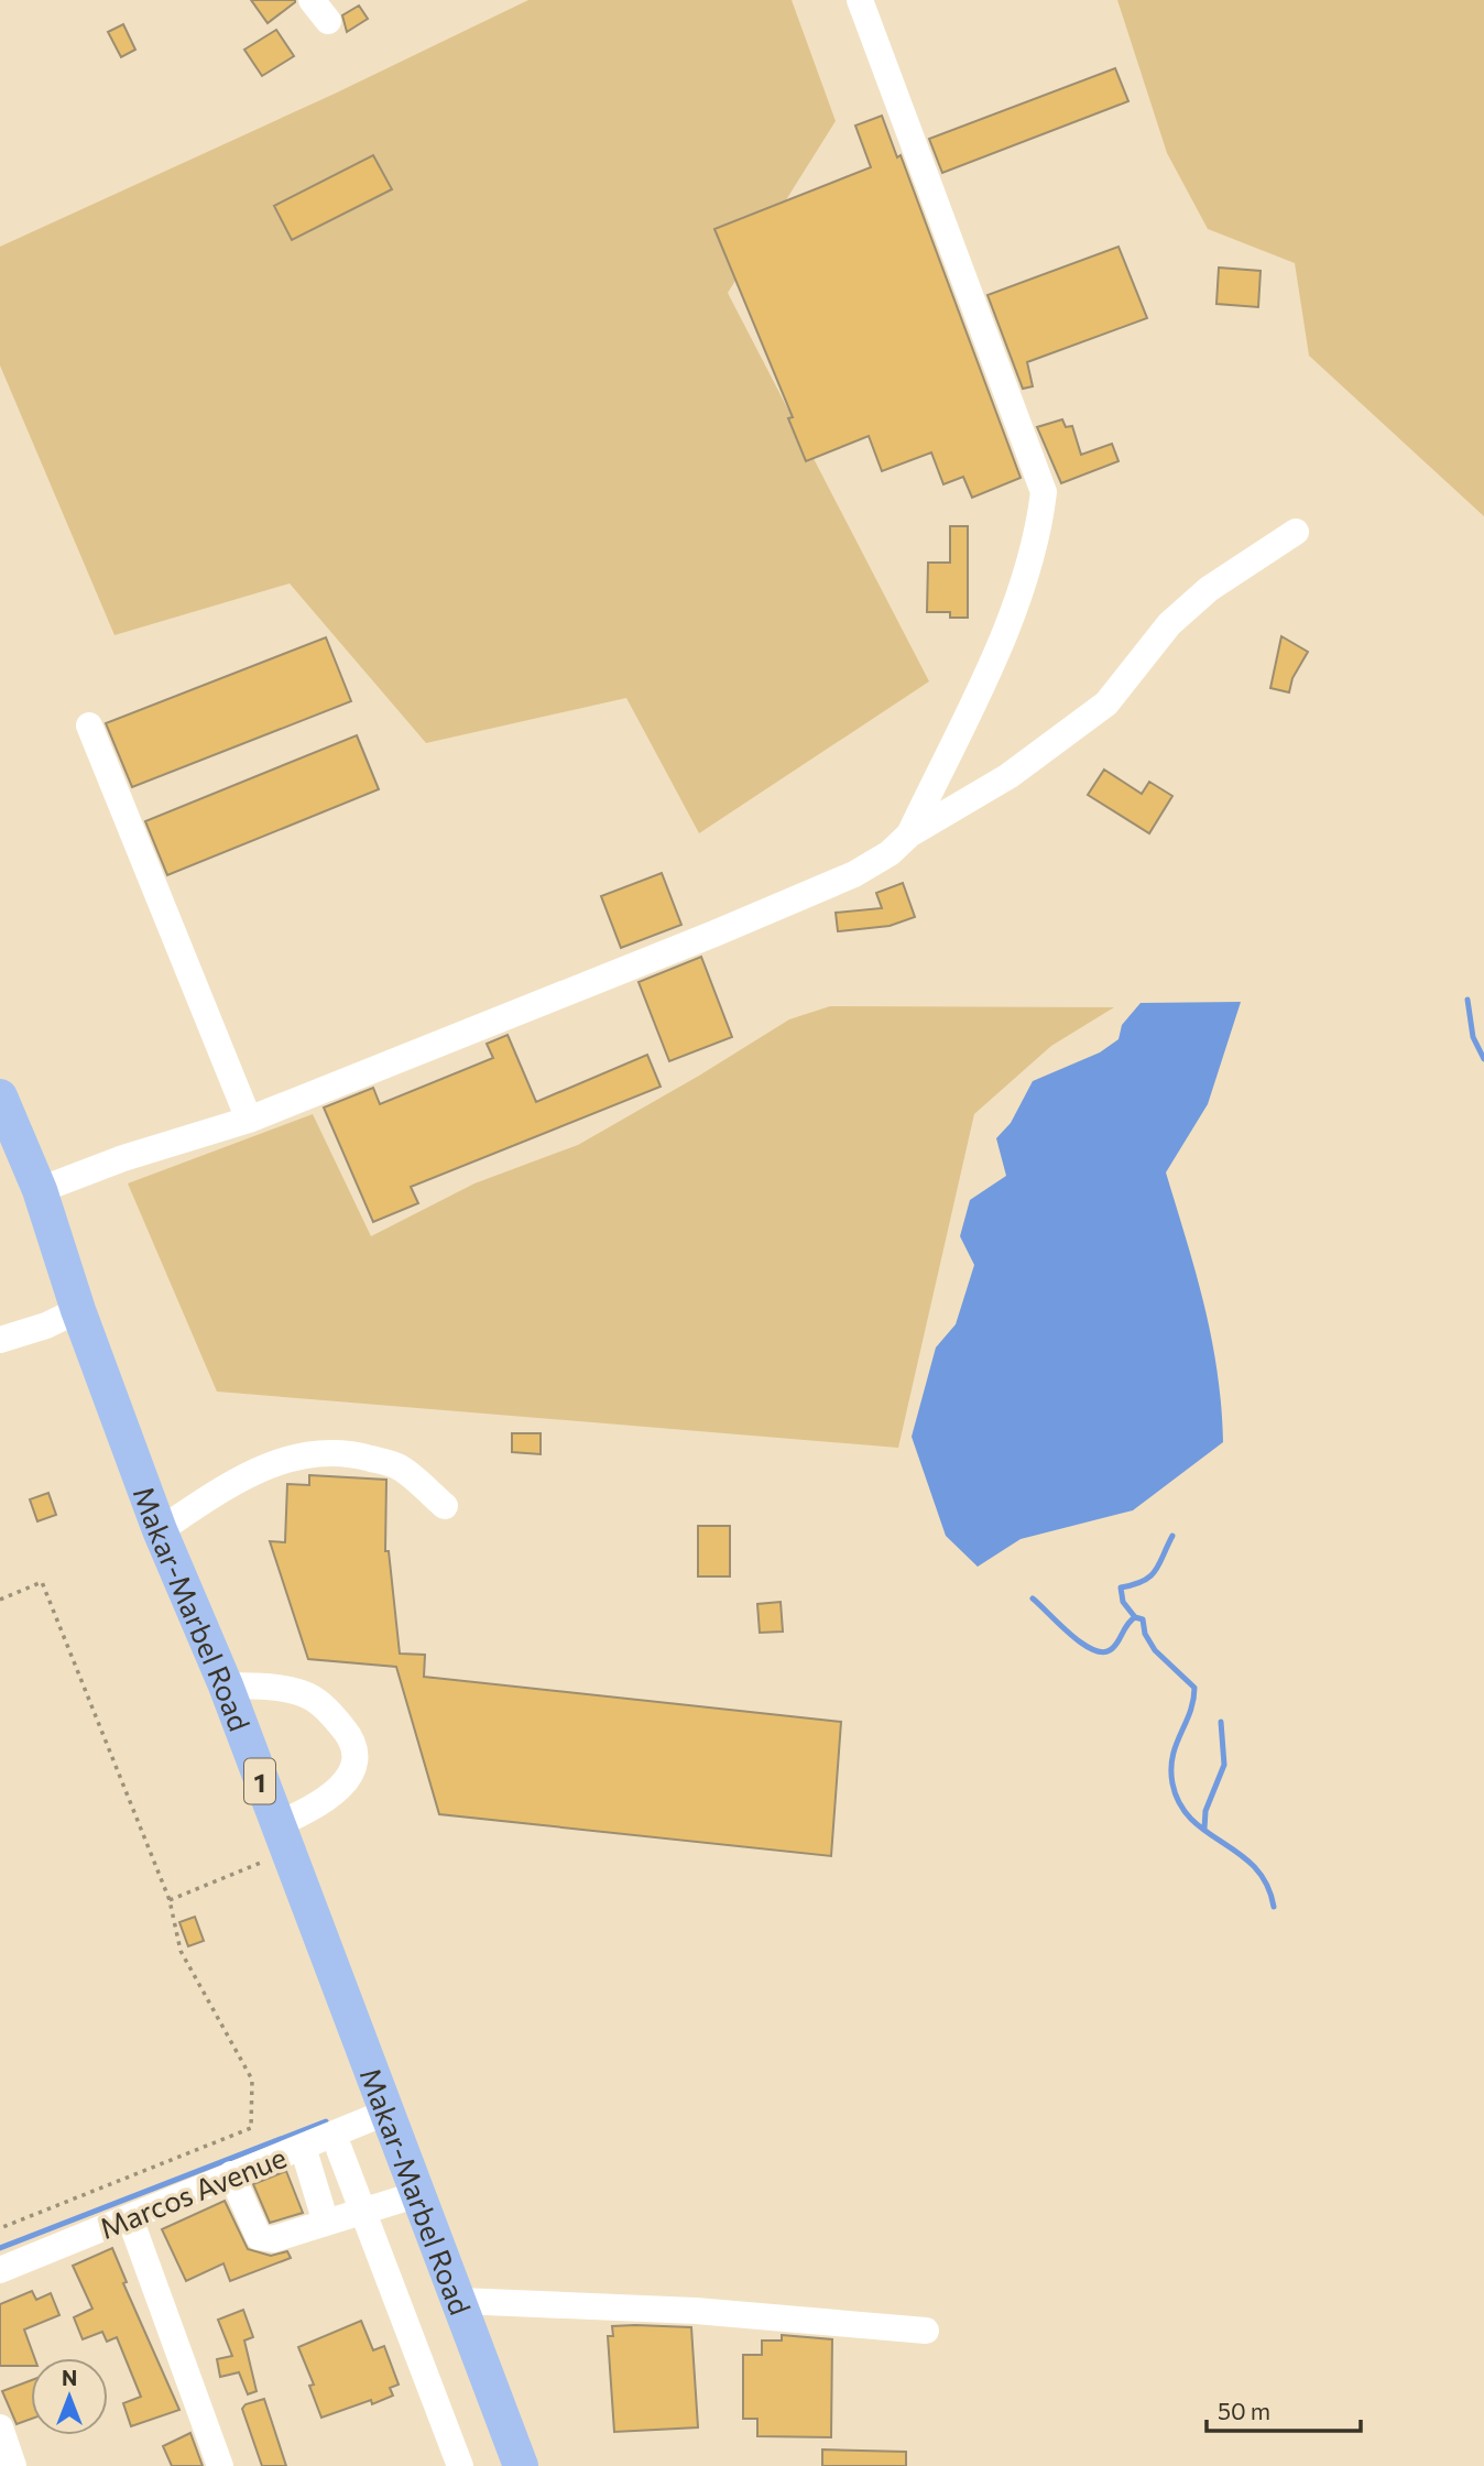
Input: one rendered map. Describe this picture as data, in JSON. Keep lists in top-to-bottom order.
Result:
{
  "streets": {
    "main road": ["Makar-Marbel Road", "1"],
    "street": ["Marcos Avenue"]
  },
  "crossings": [
    ["Makar-Marbel Road", "Marcos Avenue"]
  ],
  "scale_bar": "50 m",
  "north": "top"
}
